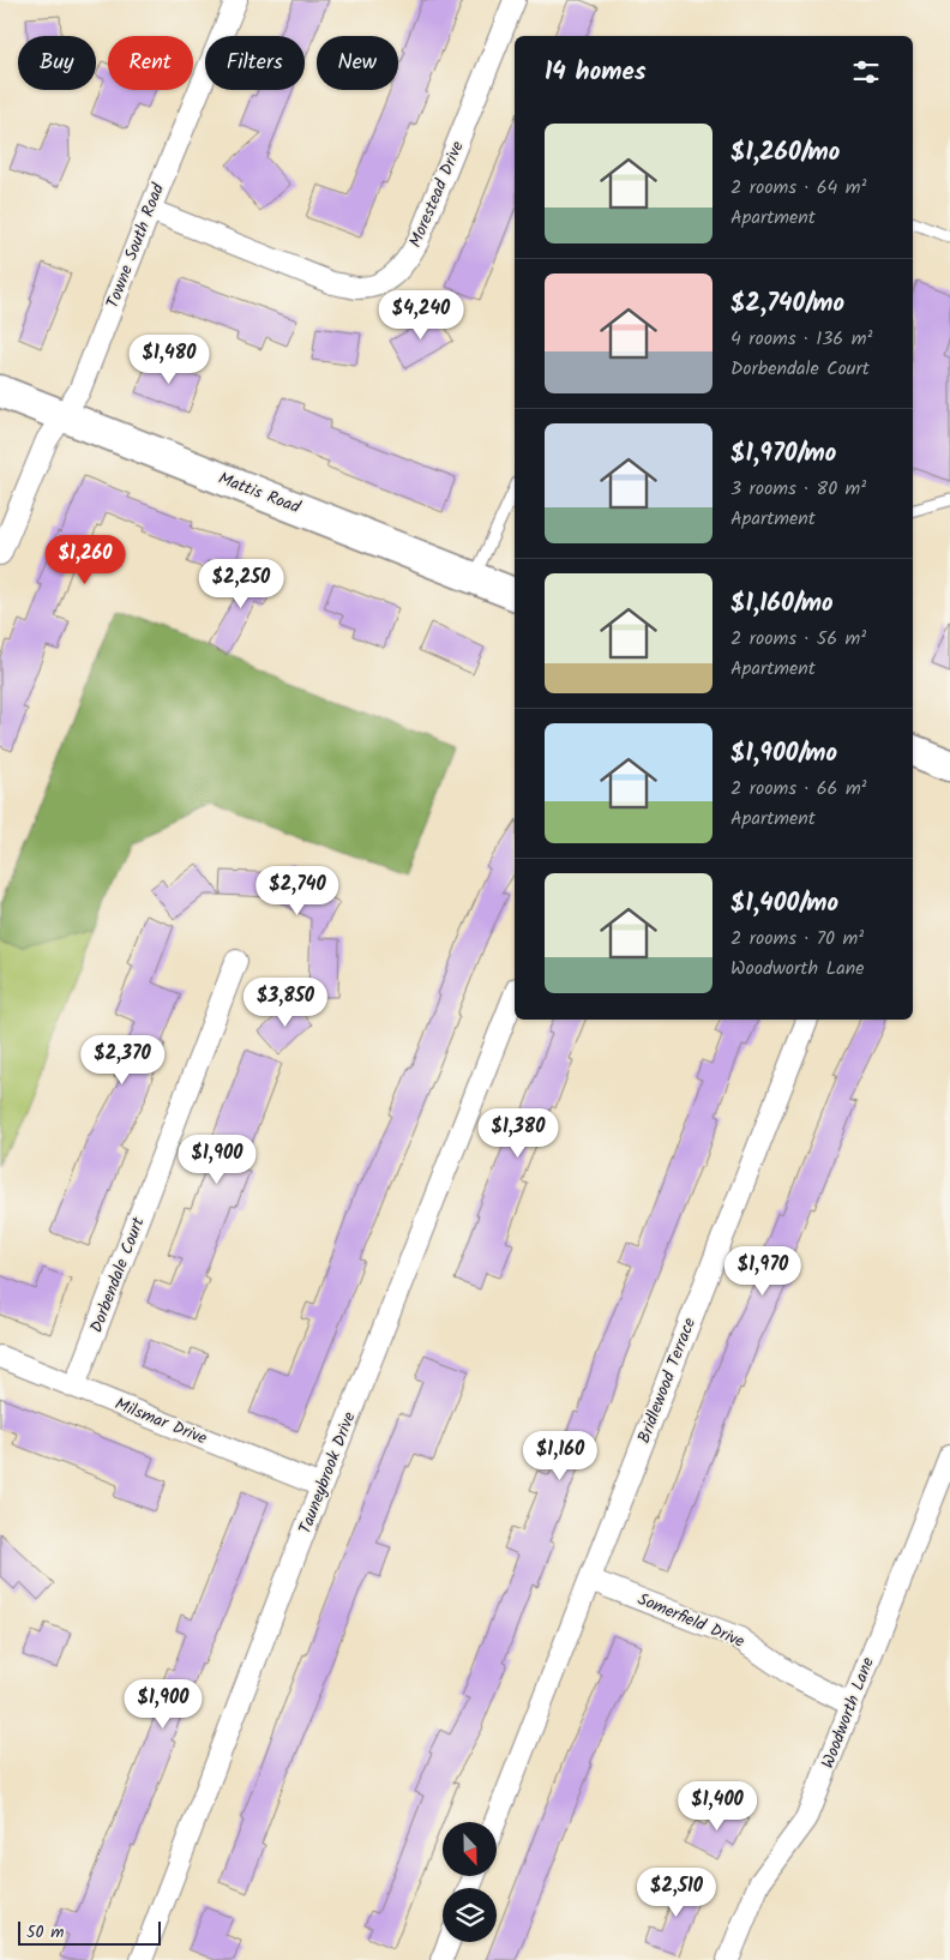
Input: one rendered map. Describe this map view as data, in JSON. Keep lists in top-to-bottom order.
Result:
{
  "streets": {
    "main road": ["Mattis Road"],
    "street": [
      "Morestead Drive",
      "Towne South Road",
      "Dorbendale Court",
      "Bridlewood Terrace",
      "Milsmar Drive",
      "Tauneybrook Drive",
      "Somerfield Drive",
      "Woodworth Lane"
    ]
  },
  "crossings": [
    ["Morestead Drive", "Towne South Road"],
    ["Towne South Road", "Mattis Road"],
    ["Dorbendale Court", "Milsmar Drive"],
    ["Bridlewood Terrace", "Somerfield Drive"],
    ["Milsmar Drive", "Tauneybrook Drive"],
    ["Somerfield Drive", "Woodworth Lane"]
  ],
  "scale_bar": "50 m",
  "north": "bottom",
  "page": {
    "chip": [
      "Buy",
      "Rent",
      "Filters",
      "New"
    ],
    "heading": "14 homes",
    "list": [
      {
        "name": "$1,260/mo",
        "note": "2 rooms · 64 m² · Apartment"
      },
      {
        "name": "$2,740/mo",
        "note": "4 rooms · 136 m² · Dorbendale Court"
      },
      {
        "name": "$1,970/mo",
        "note": "3 rooms · 80 m² · Apartment"
      },
      {
        "name": "$1,160/mo",
        "note": "2 rooms · 56 m² · Apartment"
      },
      {
        "name": "$1,900/mo",
        "note": "2 rooms · 66 m² · Apartment"
      },
      {
        "name": "$1,400/mo",
        "note": "2 rooms · 70 m² · Woodworth Lane"
      }
    ],
    "price": [
      "$4,240",
      "$1,480",
      "$1,260",
      "$2,250",
      "$2,740",
      "$3,850",
      "$2,370",
      "$1,380",
      "$1,900",
      "$1,970",
      "$1,160",
      "$1,900",
      "$1,400",
      "$2,510"
    ],
    "scale": "50 m"
  }
}
